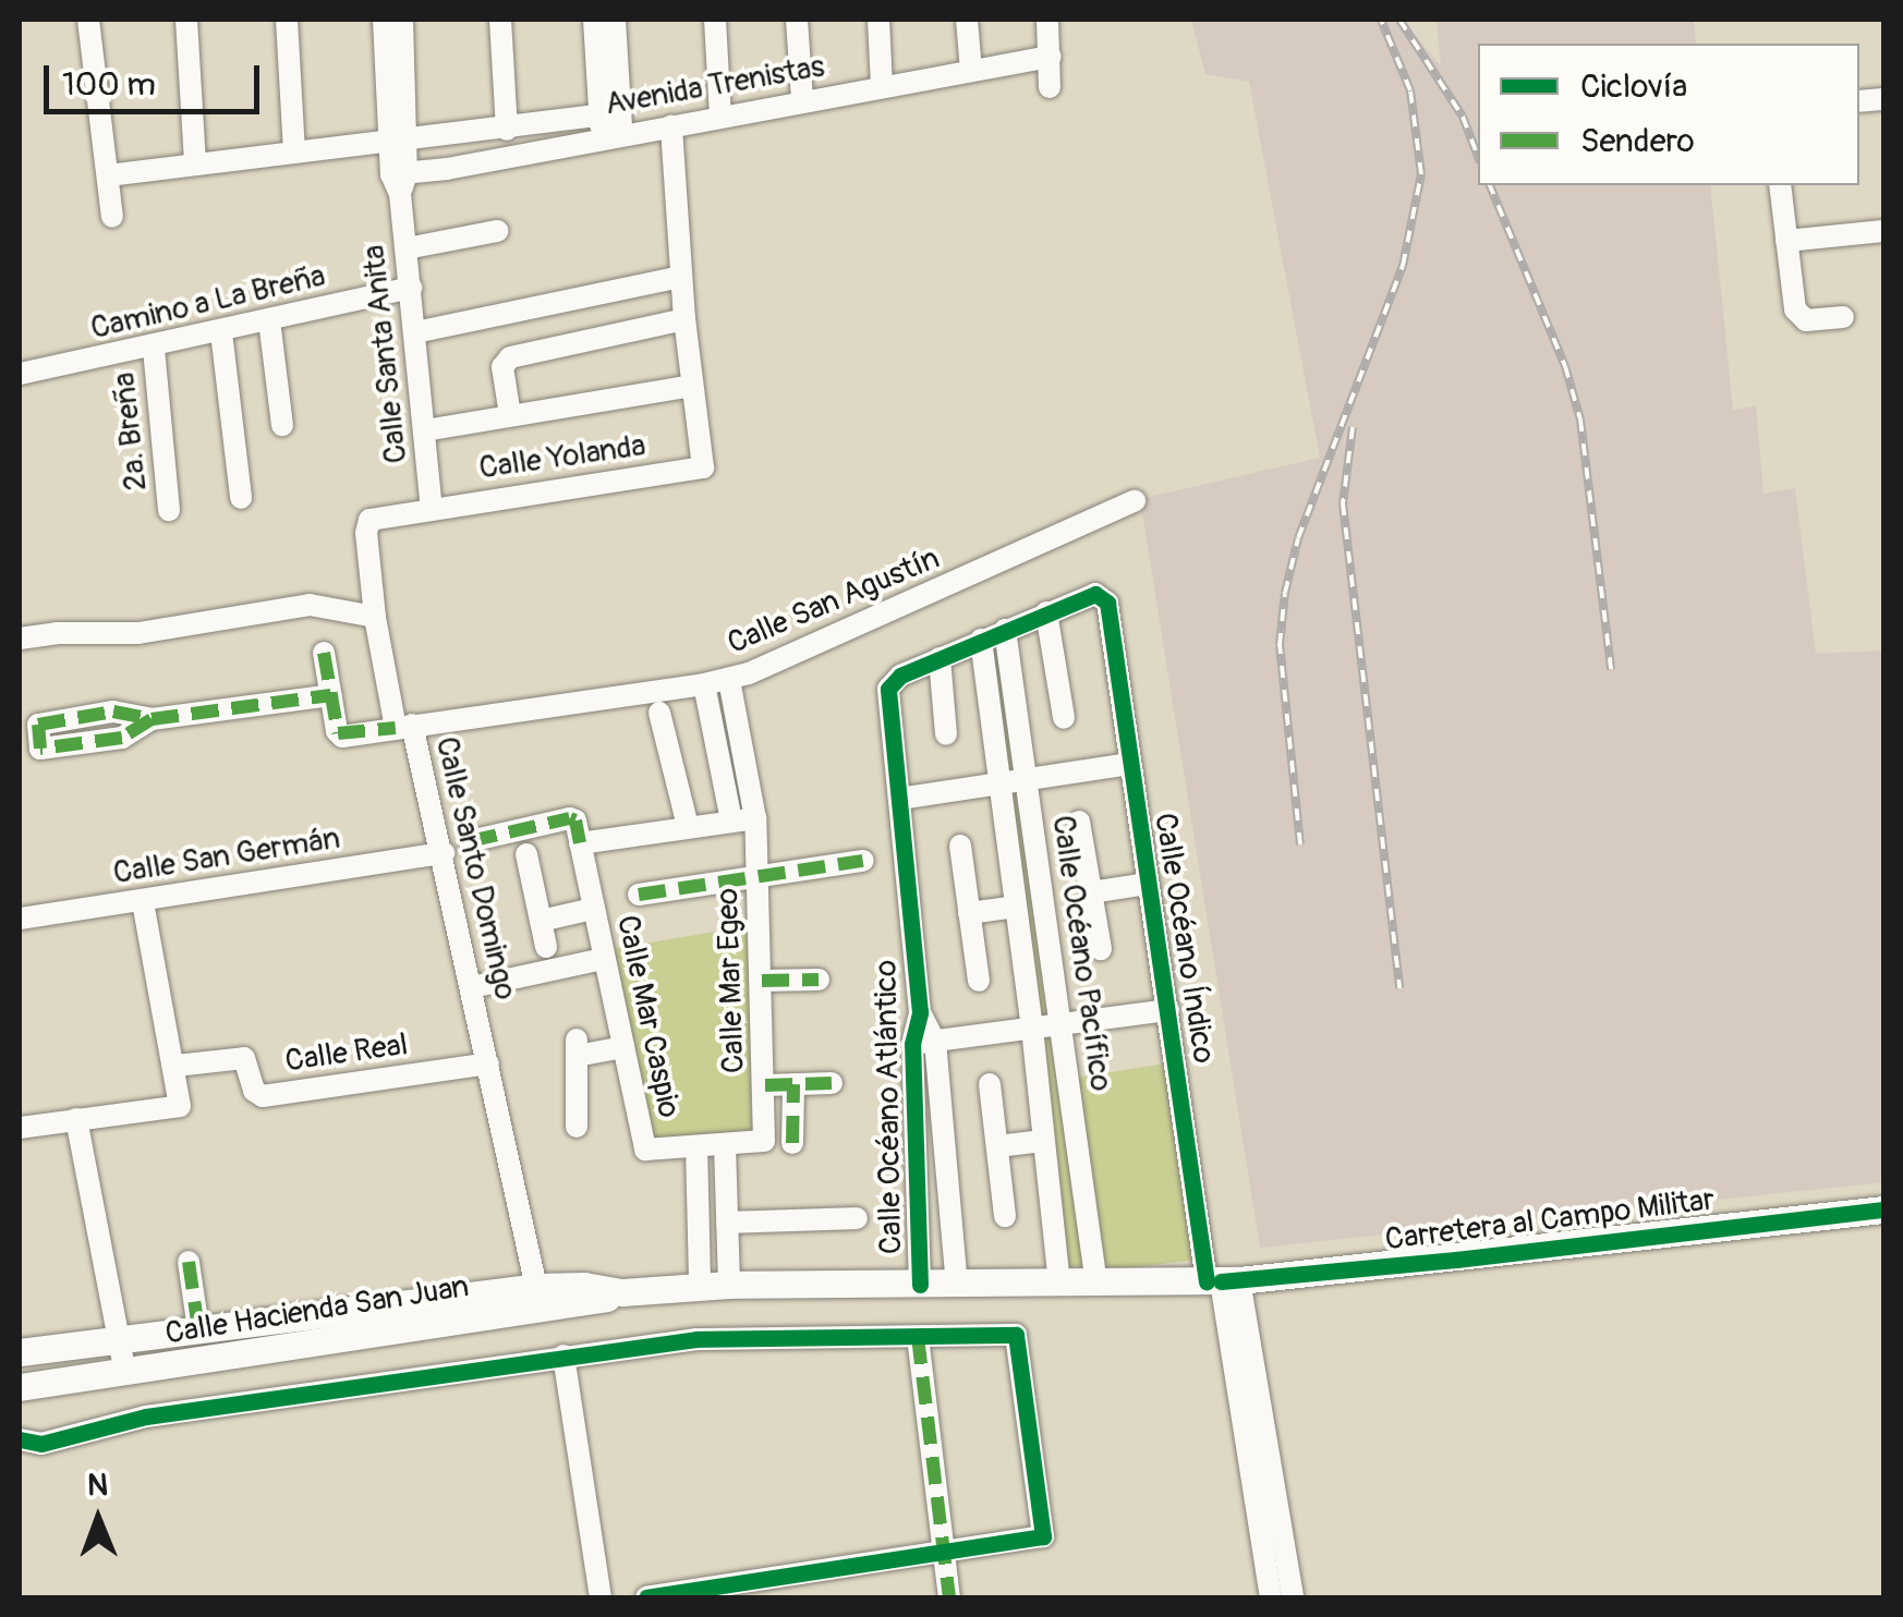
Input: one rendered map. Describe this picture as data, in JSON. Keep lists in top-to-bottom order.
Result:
{
  "streets": {
    "main road": ["Carretera al Campo Militar", "Calle Hacienda San Juan"],
    "street": [
      "Avenida Trenistas",
      "Camino a La Breña",
      "Calle Santa Anita",
      "2a. Breña",
      "Calle Yolanda",
      "Calle San Agustín",
      "Calle San Germán",
      "Calle Santo Domingo",
      "Calle Océano Índico",
      "Calle Océano Pacífico",
      "Calle Mar Egeo",
      "Calle Mar Caspio",
      "Calle Real",
      "Calle Océano Atlántico"
    ]
  },
  "crossings": [
    ["Avenida Trenistas", "Calle Santa Anita"],
    ["Camino a La Breña", "Calle Santa Anita"],
    ["Camino a La Breña", "2a. Breña"],
    ["Calle Santa Anita", "Calle Yolanda"],
    ["Calle Santa Anita", "Calle Santo Domingo"],
    ["Calle Yolanda", "Calle Santo Domingo"],
    ["Calle San Agustín", "Calle Santo Domingo"],
    ["Calle San Agustín", "Calle Mar Egeo"],
    ["Calle San Germán", "Calle Santo Domingo"],
    ["Calle Santo Domingo", "Calle Real"],
    ["Calle Santo Domingo", "Calle Hacienda San Juan"],
    ["Calle Océano Índico", "Carretera al Campo Militar"],
    ["Calle Océano Índico", "Calle Hacienda San Juan"],
    ["Calle Océano Pacífico", "Calle Hacienda San Juan"],
    ["Calle Mar Egeo", "Calle Mar Caspio"],
    ["Calle Océano Atlántico", "Calle Hacienda San Juan"],
    ["Carretera al Campo Militar", "Calle Hacienda San Juan"]
  ],
  "legend": ["Ciclovía", "Sendero"],
  "scale_bar": "100 m",
  "north": "top"
}
